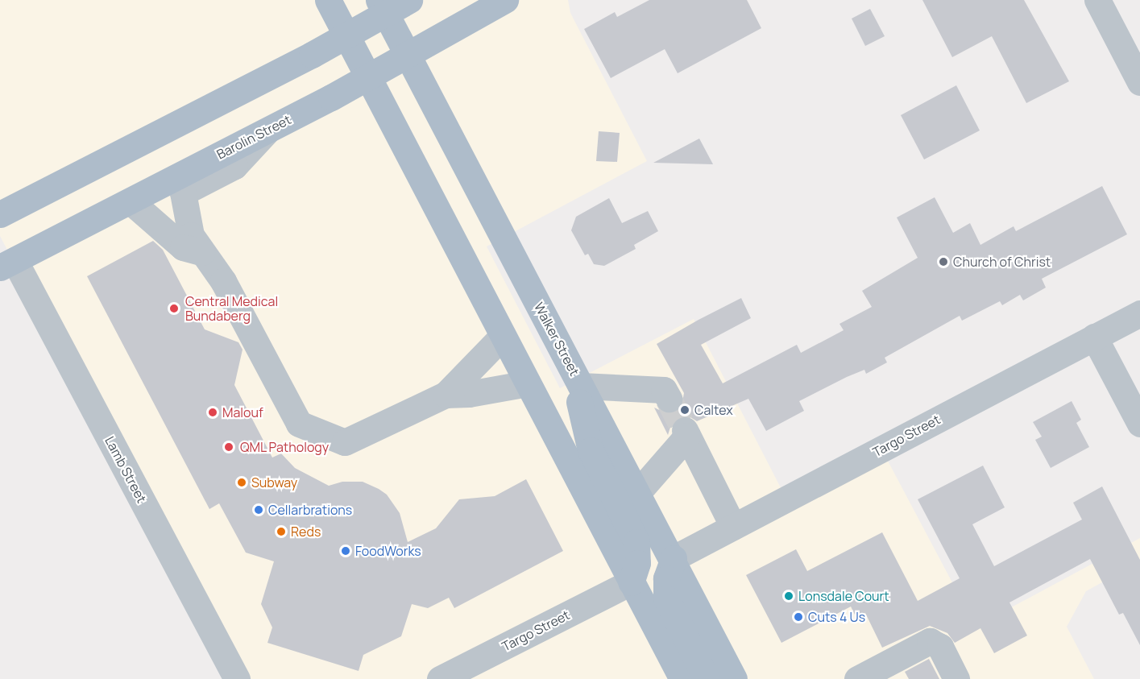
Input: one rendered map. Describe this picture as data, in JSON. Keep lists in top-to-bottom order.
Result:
{
  "streets": {
    "main road": ["Barolin Street", "Walker Street"],
    "street": ["Targo Street", "Lamb Street"]
  },
  "crossings": [
    ["Barolin Street", "Walker Street"],
    ["Barolin Street", "Lamb Street"],
    ["Walker Street", "Targo Street"]
  ],
  "places": [
    "Church of Christ",
    "Central Medical Bundaberg",
    "Caltex",
    "Malouf",
    "QML Pathology",
    "Subway",
    "Cellarbrations",
    "Reds",
    "FoodWorks",
    "Lonsdale Court",
    "Cuts 4 Us"
  ]
}
